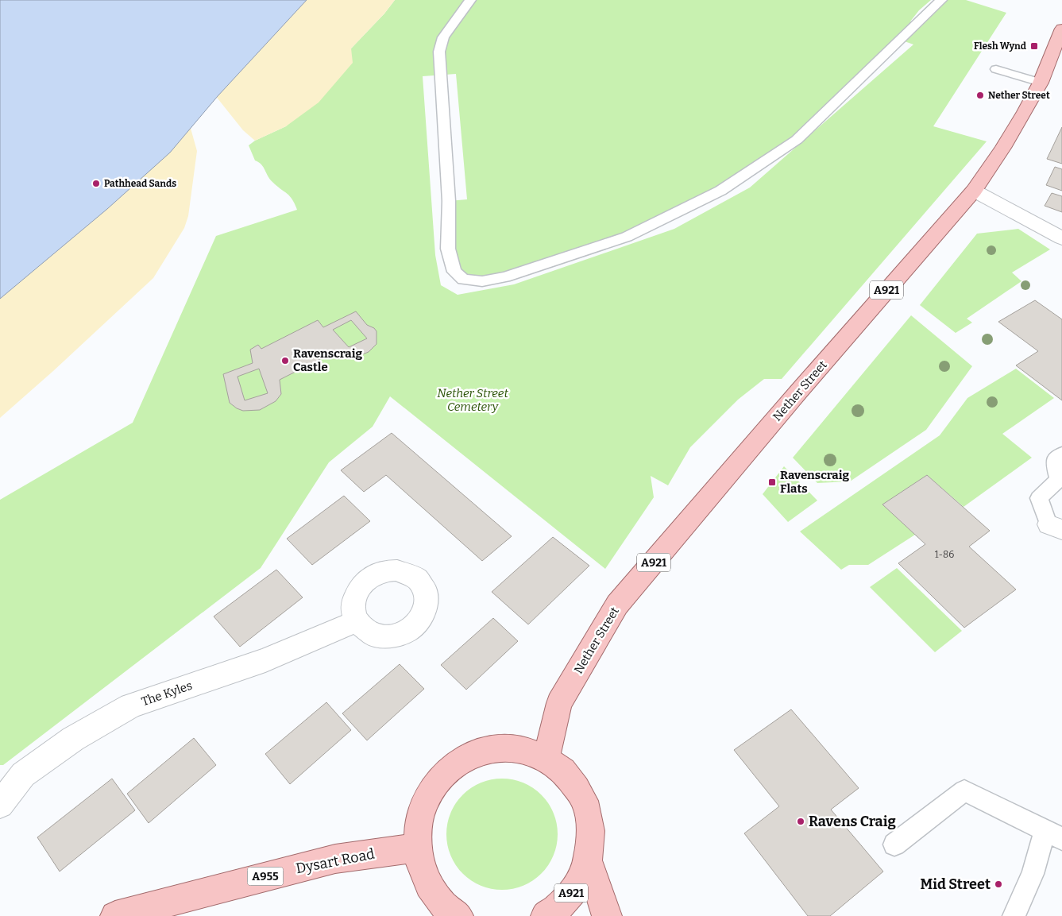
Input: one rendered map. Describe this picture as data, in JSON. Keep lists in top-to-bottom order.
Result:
{
  "streets": {
    "main road": [
      "A921",
      "Nether Street",
      "Dysart Road",
      "A955"
    ],
    "street": ["The Kyles"]
  },
  "crossings": [
    ["A921", "Nether Street"],
    ["A921", "Dysart Road"]
  ],
  "parks": ["Nether Street Cemetery"],
  "places": {
    "transit": ["Flesh Wynd", "Ravenscraig Flats"],
    "other": [
      "Nether Street",
      "Pathhead Sands",
      "Ravenscraig Castle",
      "Ravens Craig",
      "Mid Street"
    ]
  },
  "house_numbers": ["1-86"]
}
